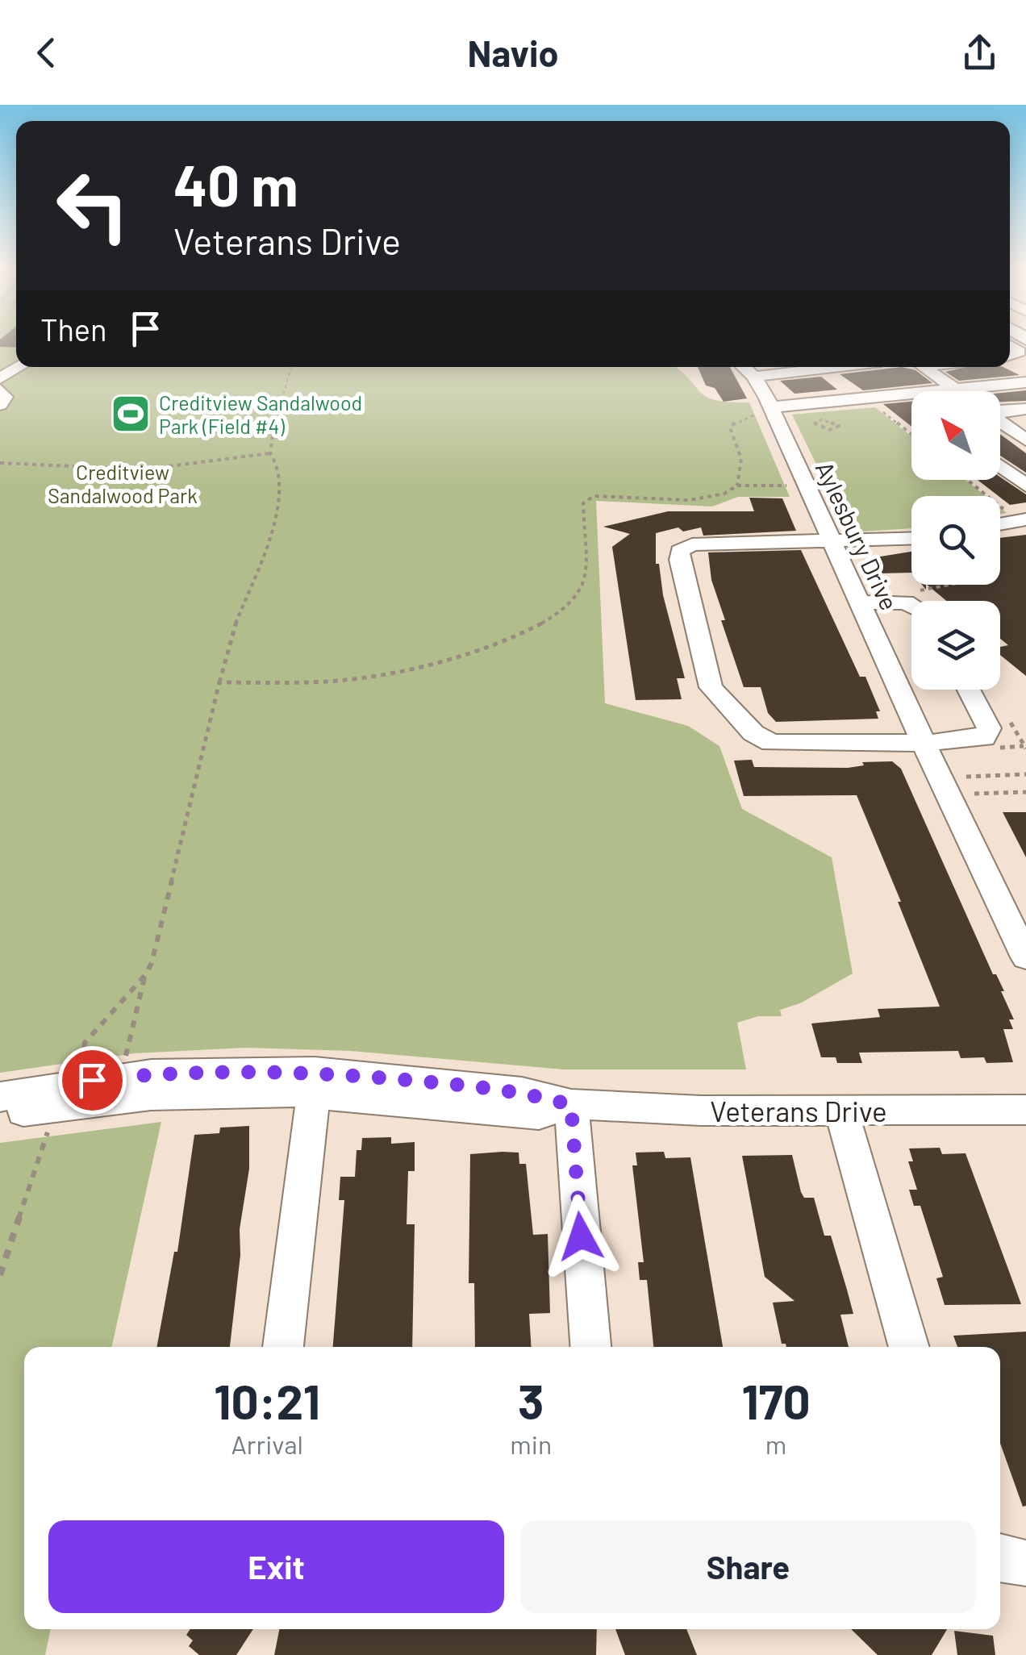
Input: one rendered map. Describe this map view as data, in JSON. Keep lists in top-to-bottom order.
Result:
{
  "streets": {
    "street": ["Aylesbury Drive", "Veterans Drive"]
  },
  "parks": ["Creditview Sandalwood Park"],
  "places": {
    "sports": ["Creditview Sandalwood Park (Field #4)"]
  },
  "north": "top left",
  "page": {
    "header": "Navio",
    "turn": ["40 m", "Veterans Drive"],
    "then": "Then",
    "eta": [
      "10:21",
      "Arrival",
      "3",
      "min",
      "170",
      "m"
    ],
    "buttons": ["Exit", "Share"]
  }
}
